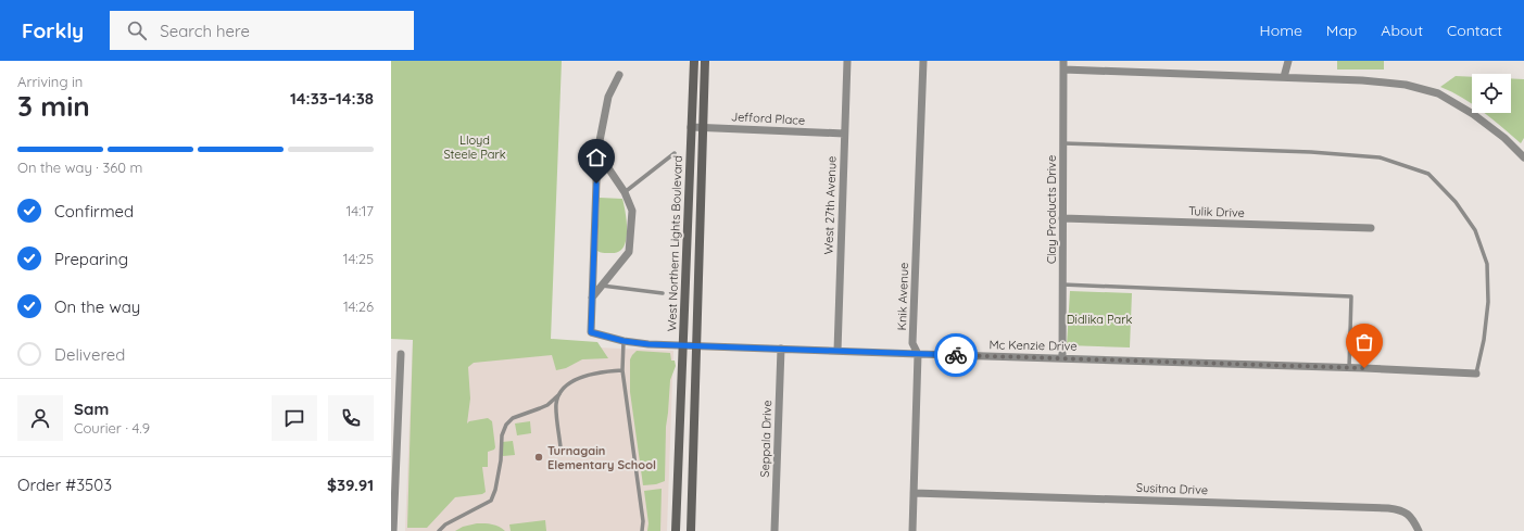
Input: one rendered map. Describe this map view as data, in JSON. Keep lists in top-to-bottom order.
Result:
{
  "streets": {
    "street": [
      "Jefford Place",
      "West 27th Avenue",
      "Clay Products Drive",
      "Tulik Drive",
      "West Northern Lights Boulevard",
      "Knik Avenue",
      "Mc Kenzie Drive",
      "Seppala Drive",
      "Susitna Drive"
    ]
  },
  "crossings": [
    ["Jefford Place", "West 27th Avenue"],
    ["Jefford Place", "West Northern Lights Boulevard"],
    ["West 27th Avenue", "Mc Kenzie Drive"],
    ["Clay Products Drive", "Tulik Drive"],
    ["Clay Products Drive", "Mc Kenzie Drive"],
    ["West Northern Lights Boulevard", "Mc Kenzie Drive"],
    ["Knik Avenue", "Mc Kenzie Drive"],
    ["Knik Avenue", "Susitna Drive"],
    ["Mc Kenzie Drive", "Seppala Drive"]
  ],
  "parks": ["Lloyd Steele Park", "Didlika Park"],
  "places": ["Turnagain Elementary School"],
  "page": {
    "header": "Forkly",
    "search": "Search here",
    "nav": [
      "Home",
      "Map",
      "About",
      "Contact"
    ],
    "heading": ["3 min", "Arriving in", "14:33–14:38"],
    "panel": [
      "Sam",
      "Courier · 4.9",
      "Order #3503",
      "$39.91"
    ],
    "bar": "On the way · 360 m",
    "list": [
      ["Confirmed", "14:17"],
      ["Preparing", "14:25"],
      ["On the way", "14:26"],
      "Delivered"
    ]
  }
}
